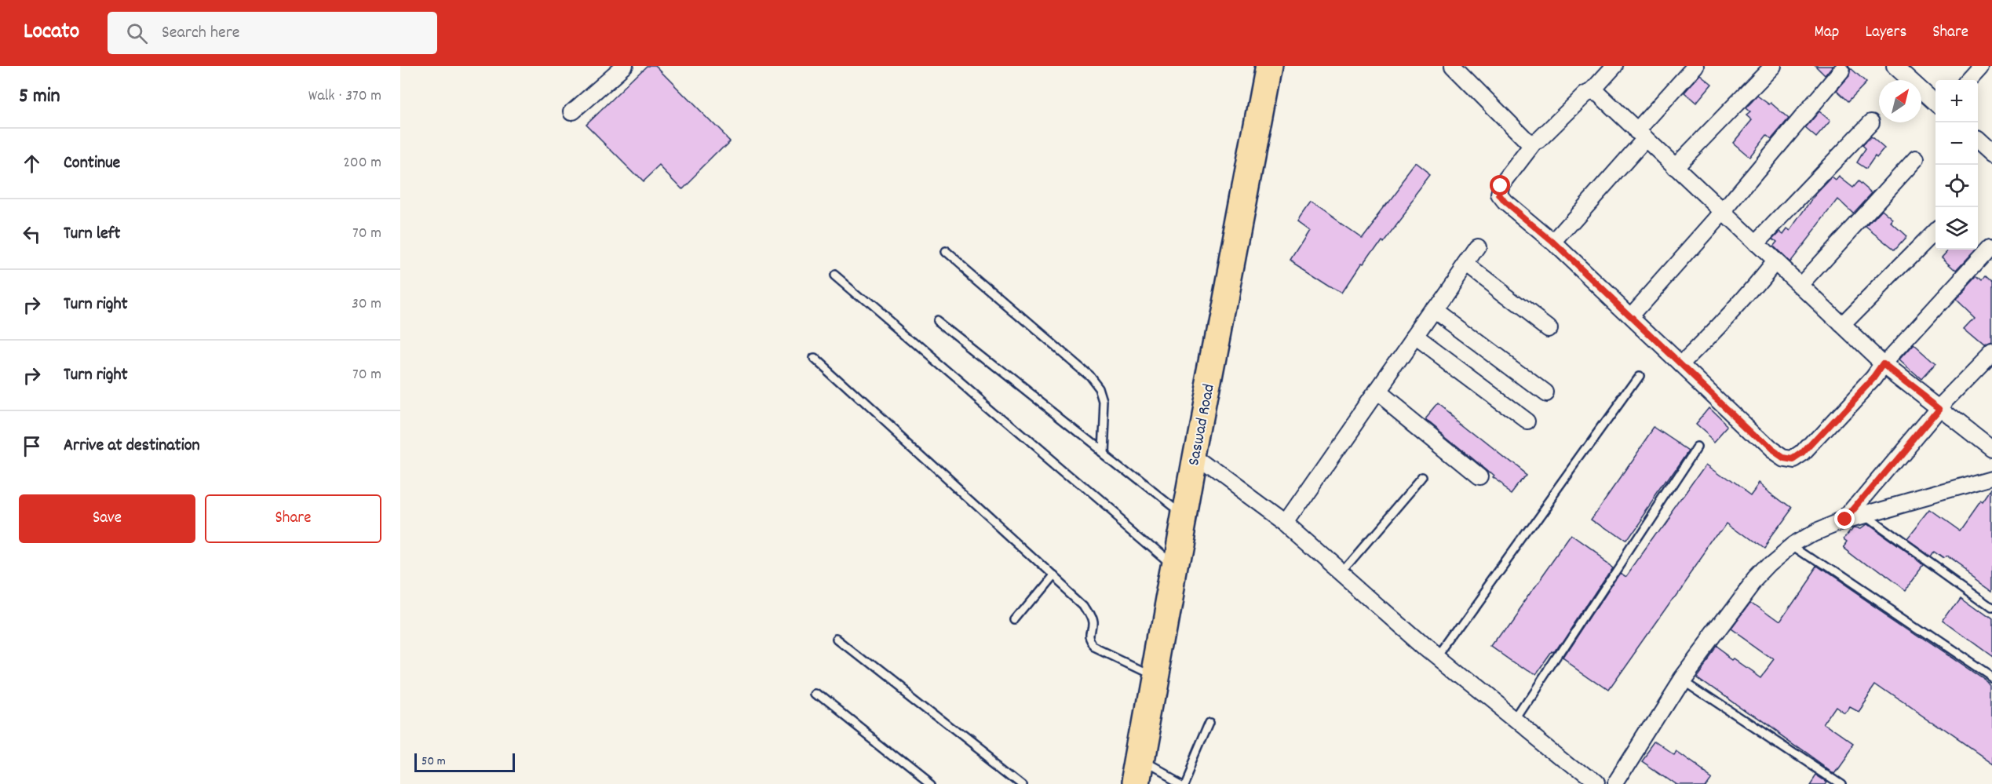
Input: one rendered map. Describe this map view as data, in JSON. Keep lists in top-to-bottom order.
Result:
{
  "streets": {
    "highway": ["Saswad Road"]
  },
  "scale_bar": "50 m",
  "north": "top right",
  "page": {
    "header": "Locato",
    "search": "Search here",
    "nav": ["Map", "Layers", "Share"],
    "heading": ["5 min", "Walk · 370 m"],
    "map_buttons": ["+", "−"],
    "list": [
      ["Continue", "200 m"],
      ["Turn left", "70 m"],
      ["Turn right", "30 m"],
      ["Turn right", "70 m"],
      "Arrive at destination"
    ],
    "buttons": ["Save", "Share"],
    "scale": "50 m"
  }
}
